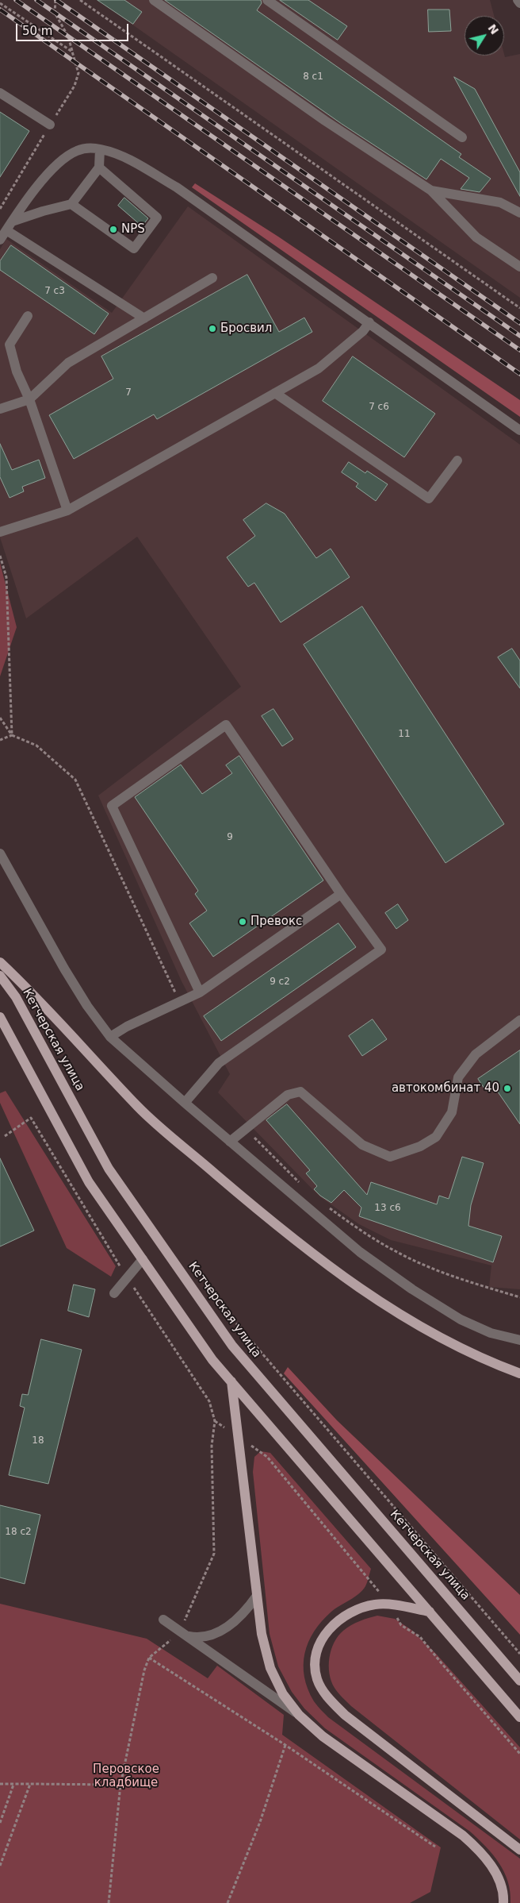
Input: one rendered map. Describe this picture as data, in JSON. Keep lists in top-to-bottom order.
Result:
{
  "streets": {
    "main road": ["Кетчерская улица"]
  },
  "parks": ["Перовское кладбище"],
  "places": [
    "NPS",
    "Бросвил",
    "Превокс",
    "автокомбинат 40"
  ],
  "house_numbers": [
    "8 c1",
    "7 с3",
    "7",
    "7 с6",
    "11",
    "9",
    "9 с2",
    "13 с6",
    "18",
    "18 с2"
  ],
  "scale_bar": "50 m",
  "north": "top right"
}
